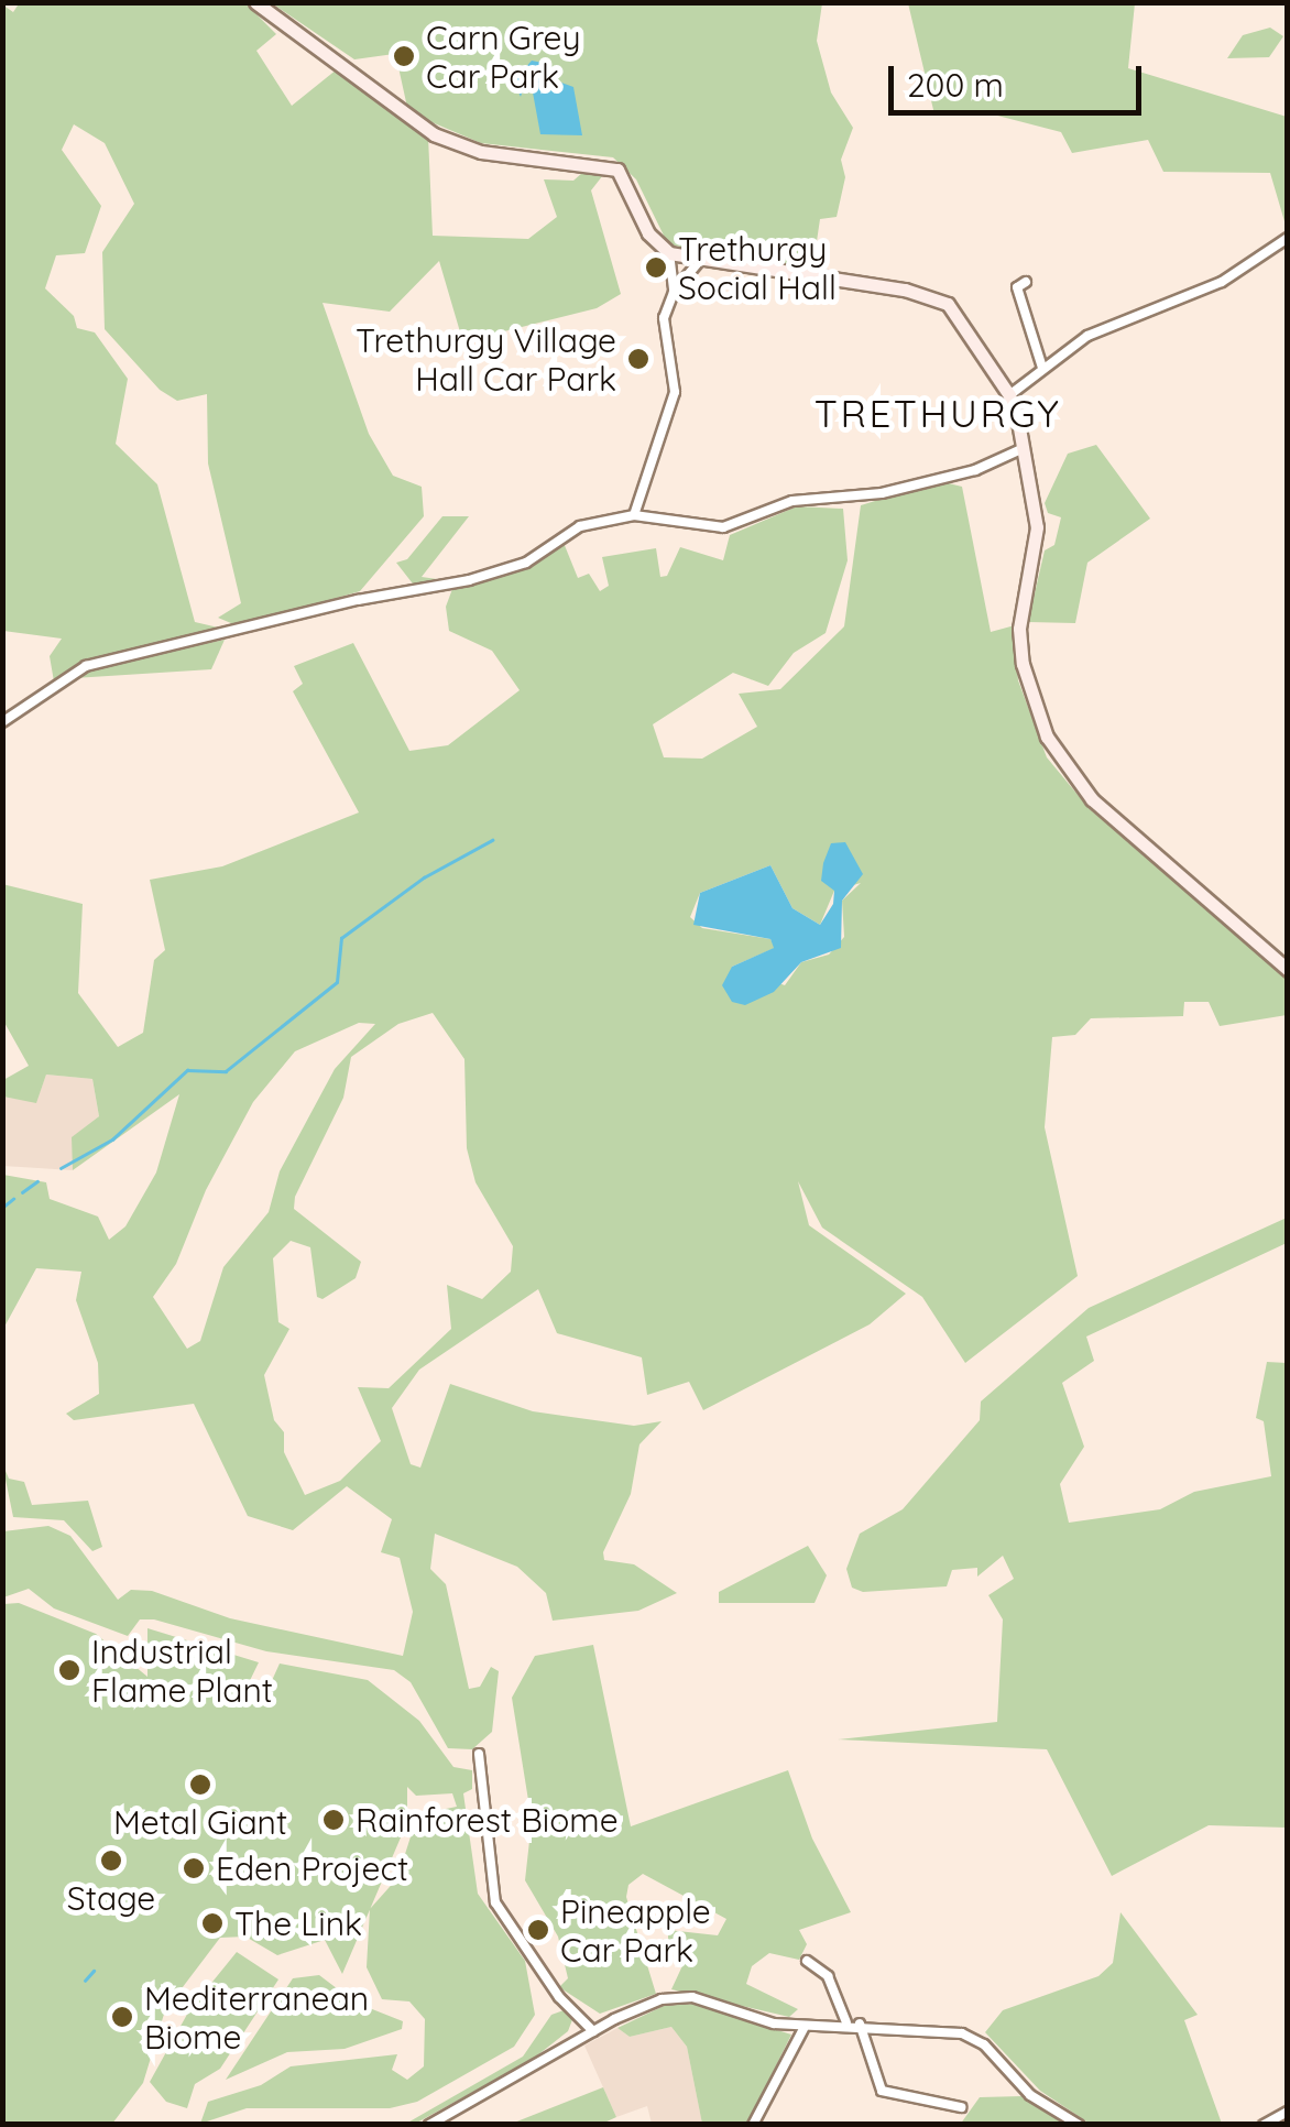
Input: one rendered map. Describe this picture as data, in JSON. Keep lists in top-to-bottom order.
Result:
{
  "districts": ["TRETHURGY"],
  "places": [
    "Carn Grey Car Park",
    "Trethurgy Social Hall",
    "Trethurgy Village Hall Car Park",
    "Industrial Flame Plant",
    "Metal Giant",
    "Rainforest Biome",
    "Stage",
    "Eden Project",
    "The Link",
    "Pineapple Car Park",
    "Mediterranean Biome"
  ],
  "scale_bar": "200 m"
}
